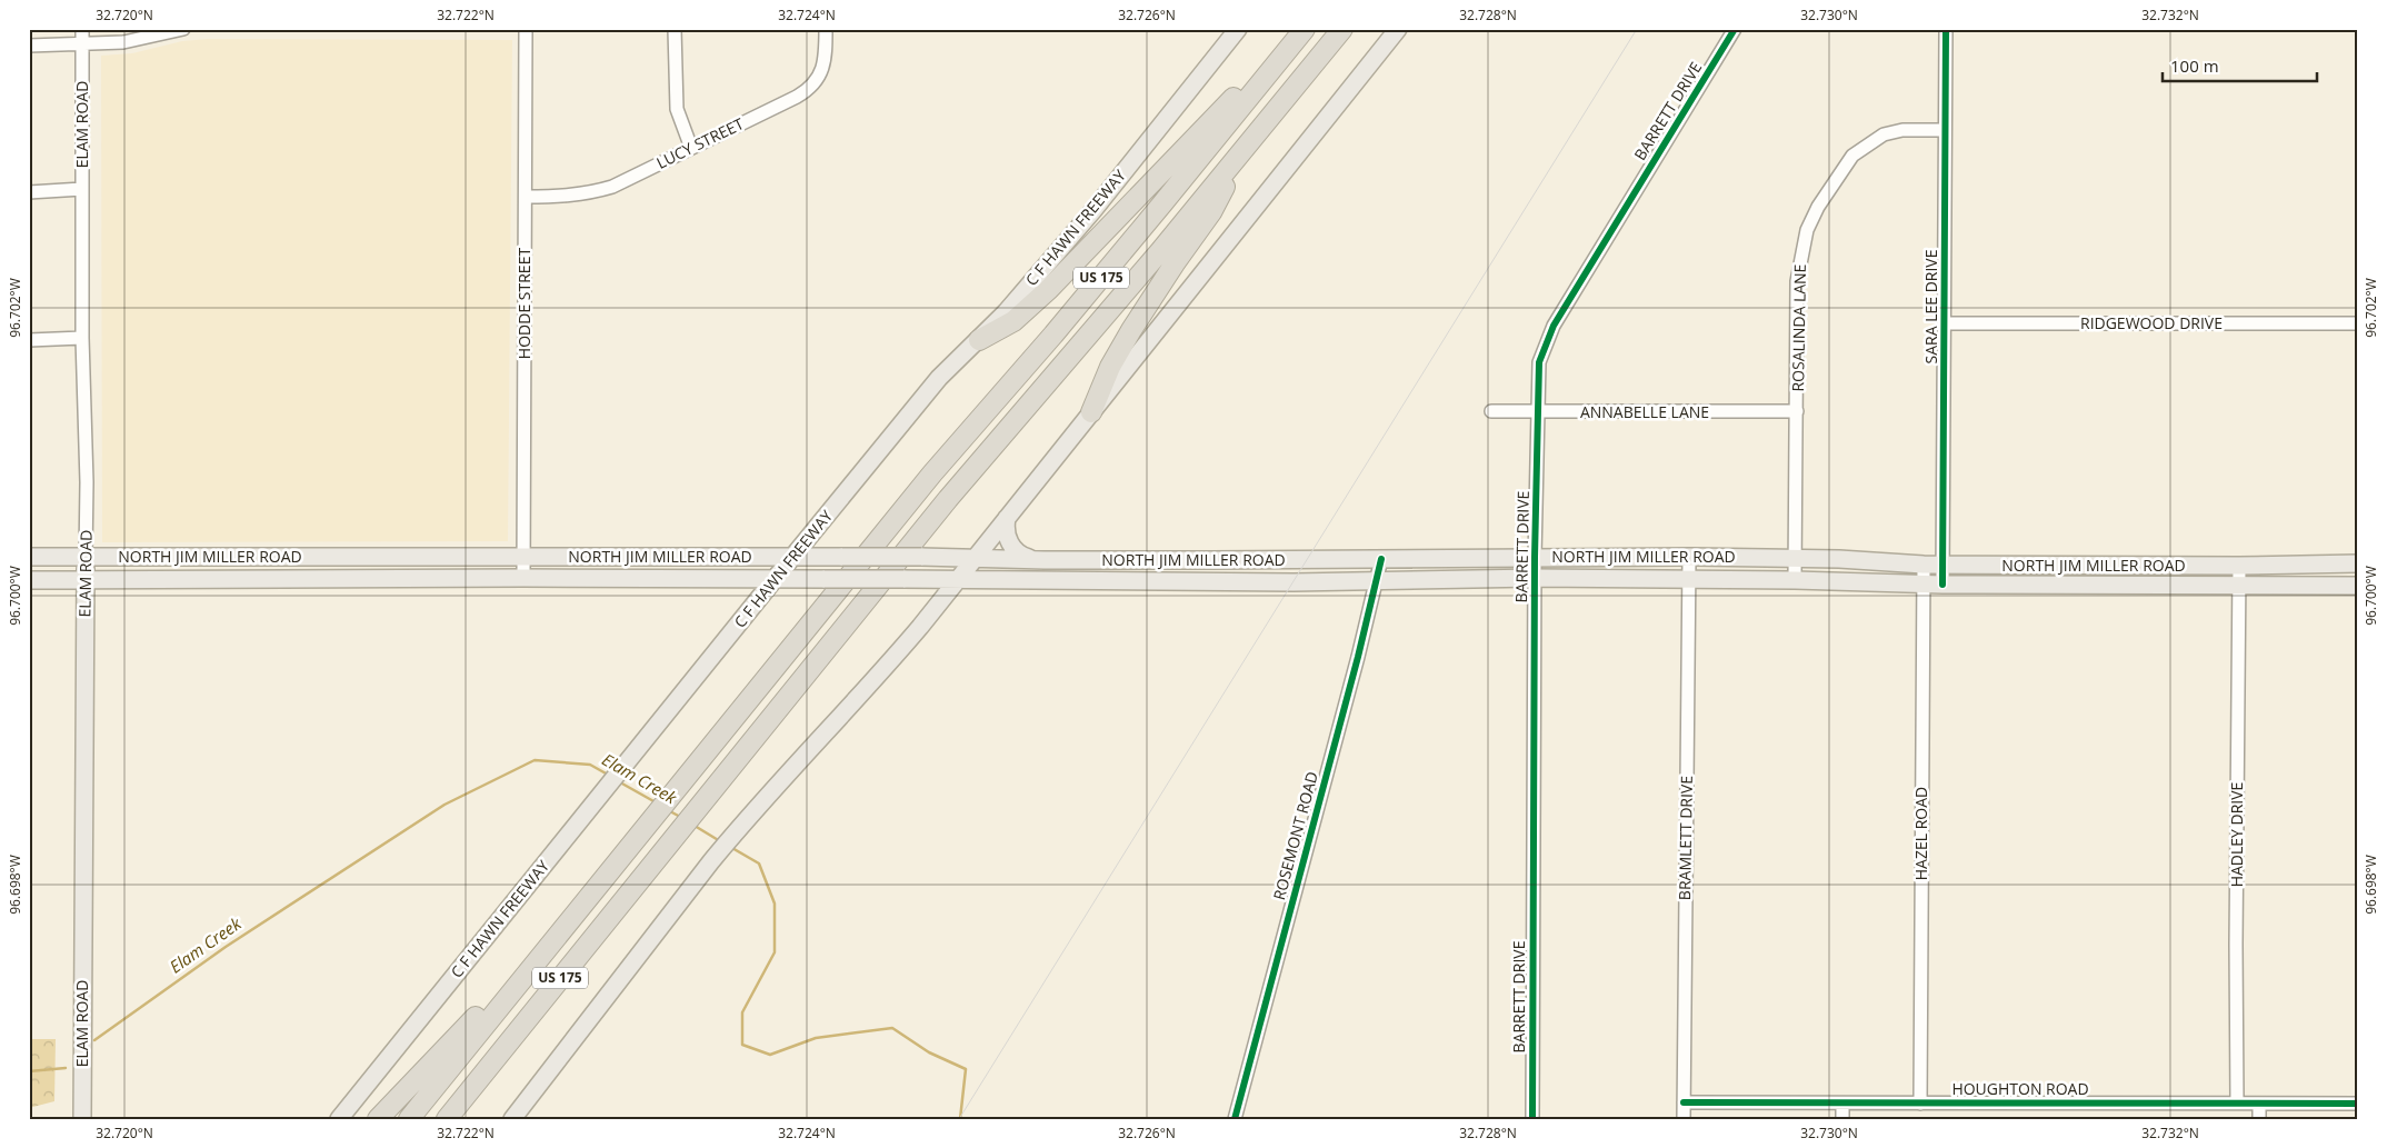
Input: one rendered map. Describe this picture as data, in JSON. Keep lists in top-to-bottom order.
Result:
{
  "streets": {
    "highway": ["US 175"],
    "main road": ["ELAM ROAD", "C F HAWN FREEWAY", "NORTH JIM MILLER ROAD"],
    "street": [
      "BARRETT DRIVE",
      "LUCY STREET",
      "HODDE STREET",
      "SARA LEE DRIVE",
      "RIDGEWOOD DRIVE",
      "ROSALINDA LANE",
      "ANNABELLE LANE",
      "HAZEL ROAD",
      "HADLEY DRIVE",
      "ROSEMONT ROAD",
      "BRAMLETT DRIVE",
      "HOUGHTON ROAD"
    ]
  },
  "crossings": [
    ["BARRETT DRIVE", "ANNABELLE LANE"],
    ["BARRETT DRIVE", "NORTH JIM MILLER ROAD"],
    ["ELAM ROAD", "NORTH JIM MILLER ROAD"],
    ["LUCY STREET", "HODDE STREET"],
    ["C F HAWN FREEWAY", "NORTH JIM MILLER ROAD"],
    ["HODDE STREET", "NORTH JIM MILLER ROAD"],
    ["SARA LEE DRIVE", "RIDGEWOOD DRIVE"],
    ["SARA LEE DRIVE", "ROSALINDA LANE"],
    ["SARA LEE DRIVE", "NORTH JIM MILLER ROAD"],
    ["ROSALINDA LANE", "ANNABELLE LANE"],
    ["ROSALINDA LANE", "NORTH JIM MILLER ROAD"],
    ["NORTH JIM MILLER ROAD", "HAZEL ROAD"],
    ["NORTH JIM MILLER ROAD", "HADLEY DRIVE"],
    ["NORTH JIM MILLER ROAD", "ROSEMONT ROAD"],
    ["NORTH JIM MILLER ROAD", "BRAMLETT DRIVE"],
    ["HAZEL ROAD", "HOUGHTON ROAD"],
    ["HADLEY DRIVE", "HOUGHTON ROAD"],
    ["BRAMLETT DRIVE", "HOUGHTON ROAD"]
  ],
  "water": ["Elam Creek"],
  "scale_bar": "100 m",
  "coordinates": [
    "32.720°N",
    "32.722°N",
    "32.724°N",
    "32.726°N",
    "32.728°N",
    "32.730°N",
    "32.732°N",
    "96.702°W",
    "96.700°W",
    "96.698°W"
  ]
}
